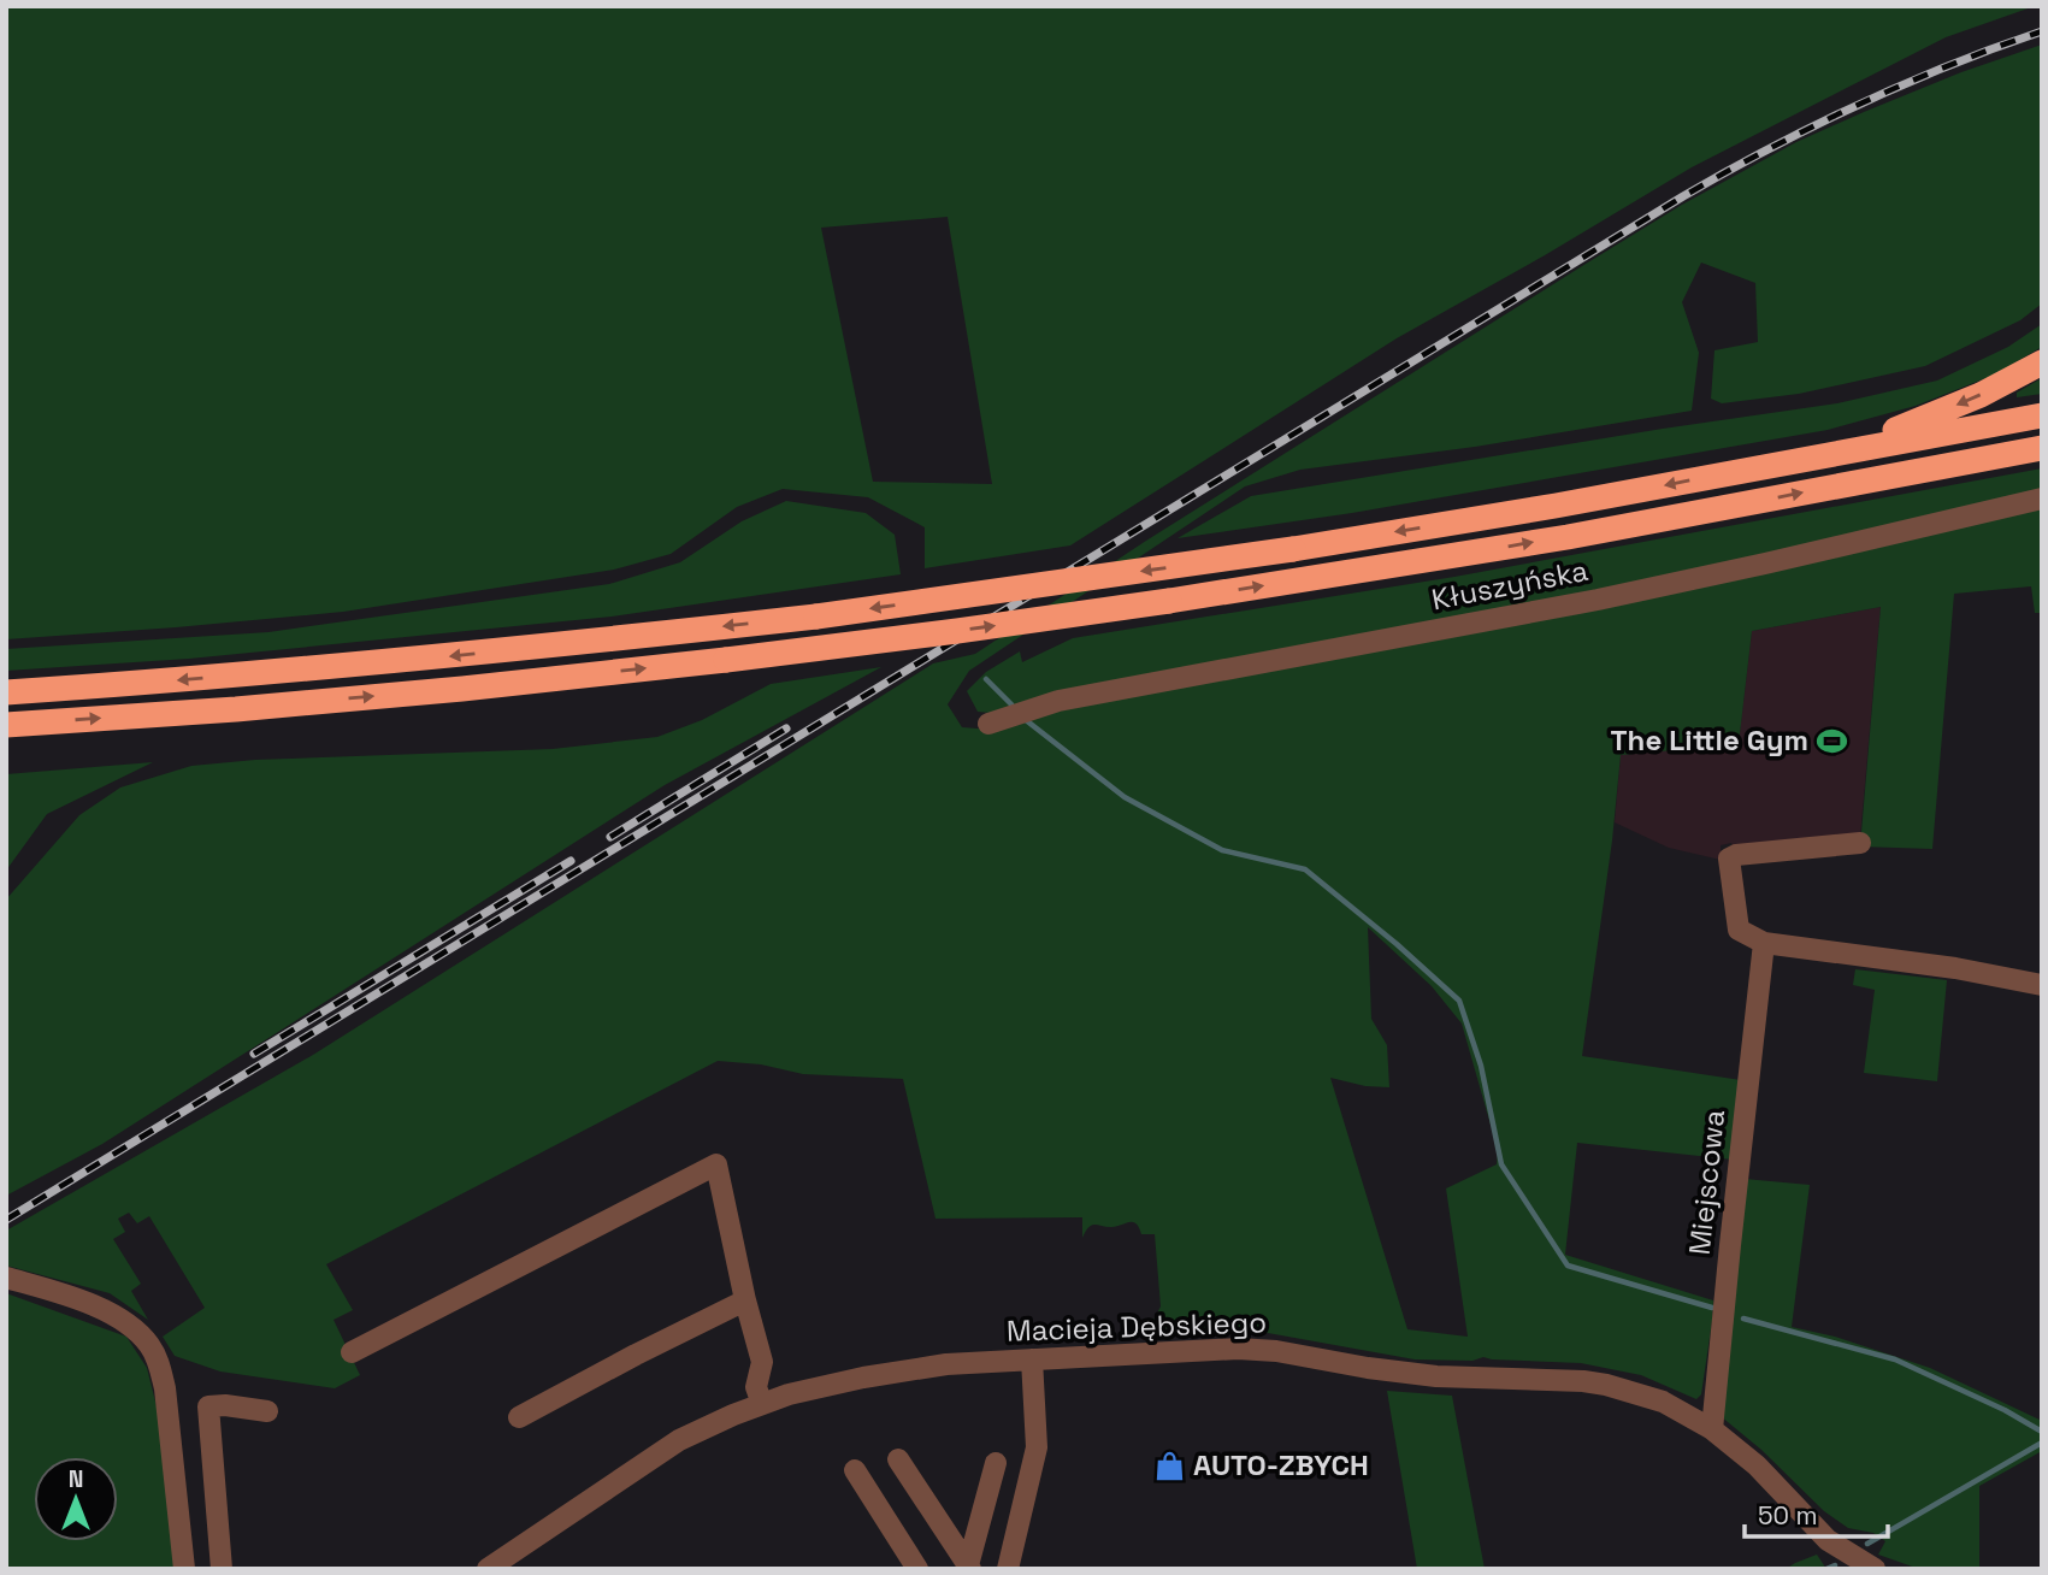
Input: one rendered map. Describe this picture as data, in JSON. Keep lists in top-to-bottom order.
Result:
{
  "streets": {
    "street": ["Kłuszyńska", "Miejscowa", "Macieja Dębskiego"]
  },
  "crossings": [
    ["Miejscowa", "Macieja Dębskiego"]
  ],
  "places": {
    "sports": ["The Little Gym"],
    "shop": ["AUTO-ZBYCH"]
  },
  "scale_bar": "50 m",
  "north": "top"
}
